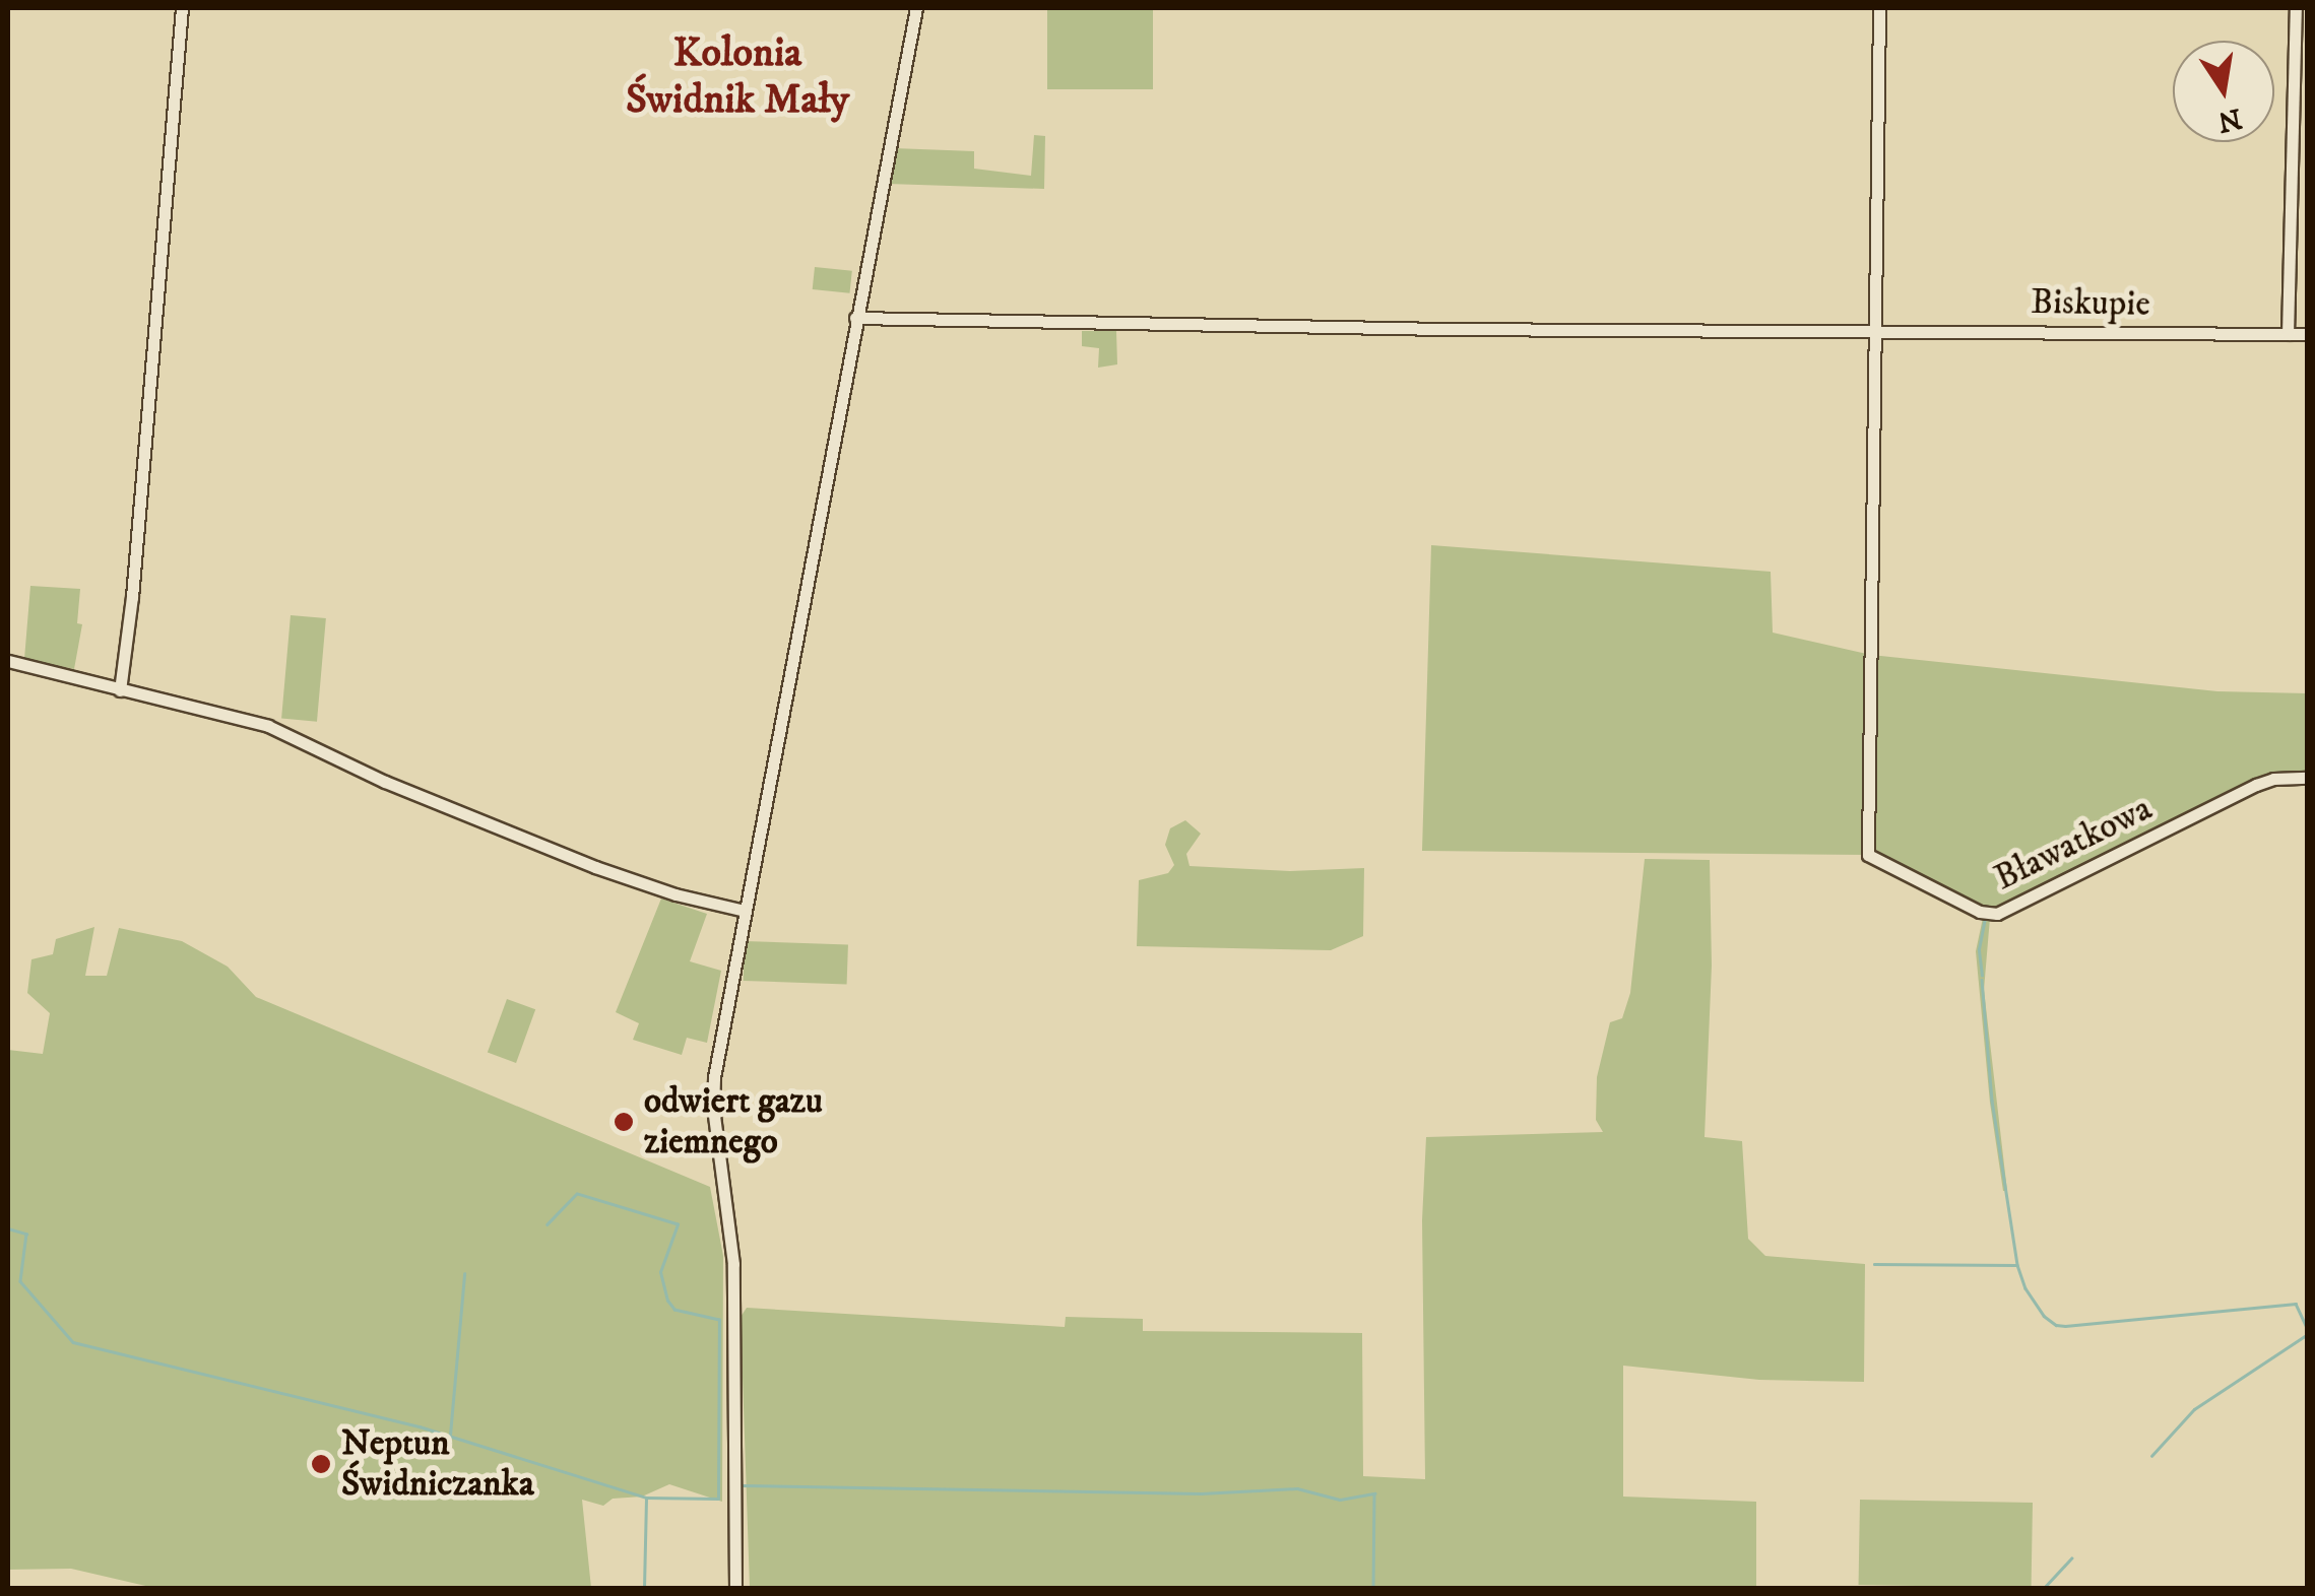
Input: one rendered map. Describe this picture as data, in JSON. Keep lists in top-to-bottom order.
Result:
{
  "streets": {
    "street": ["Biskupie", "Bławatkowa"]
  },
  "crossings": [
    ["Biskupie", "Bławatkowa"]
  ],
  "districts": ["Kolonia Świdnik Mały"],
  "places": ["odwiert gazu ziemnego", "Neptun Świdniczanka"],
  "north": "bottom"
}
